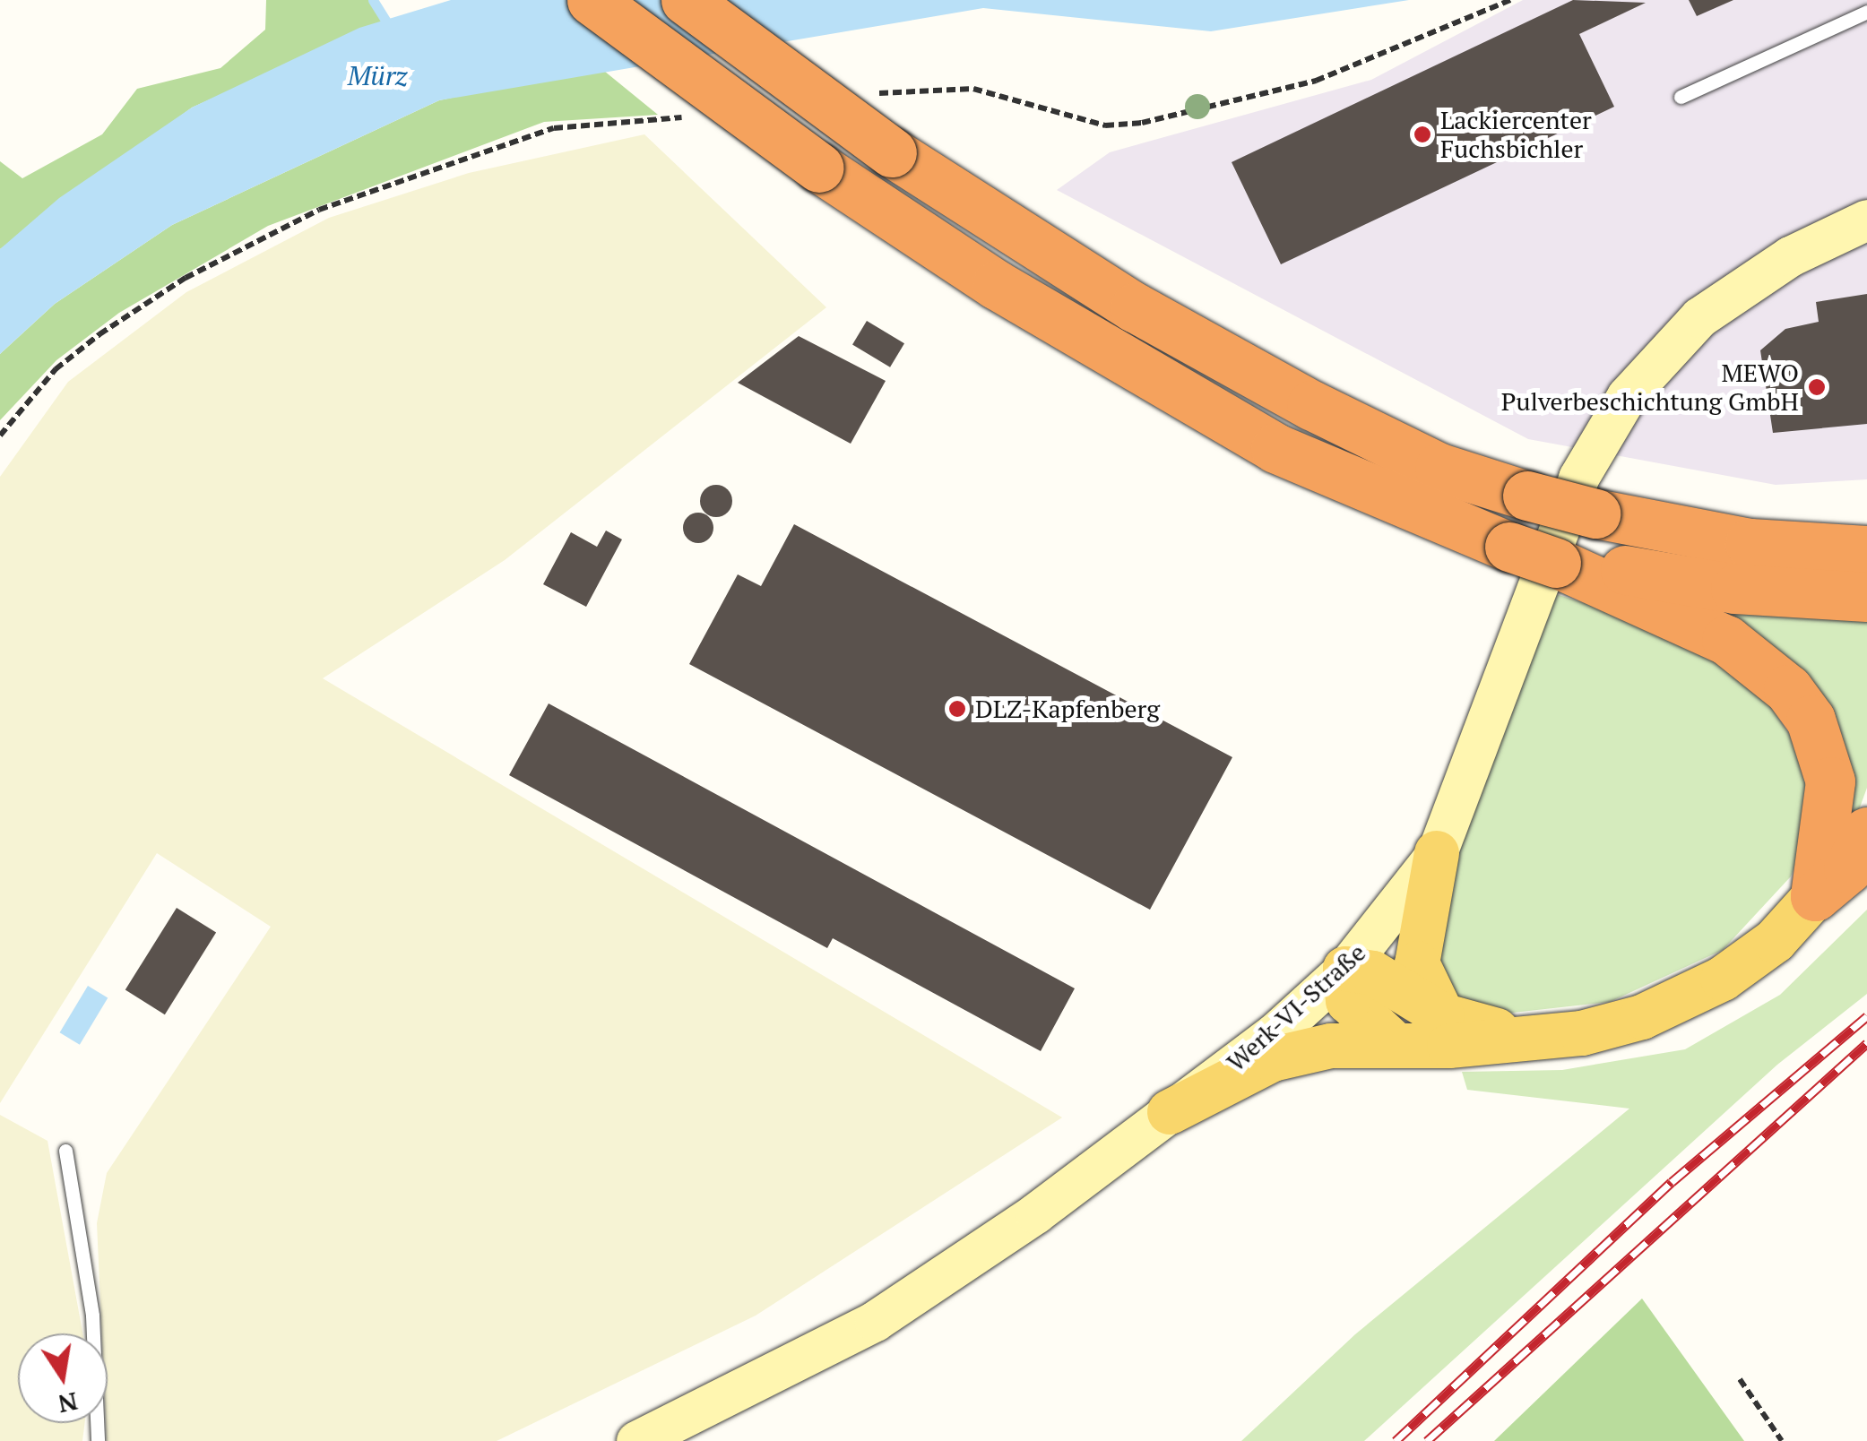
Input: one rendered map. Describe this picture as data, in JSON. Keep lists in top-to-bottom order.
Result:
{
  "streets": {
    "main road": ["Werk-VI-Straße"]
  },
  "water": ["Mürz"],
  "places": ["Lackiercenter Fuchsbichler", "MEWO Pulverbeschichtung GmbH", "DLZ-Kapfenberg"],
  "north": "bottom"
}
